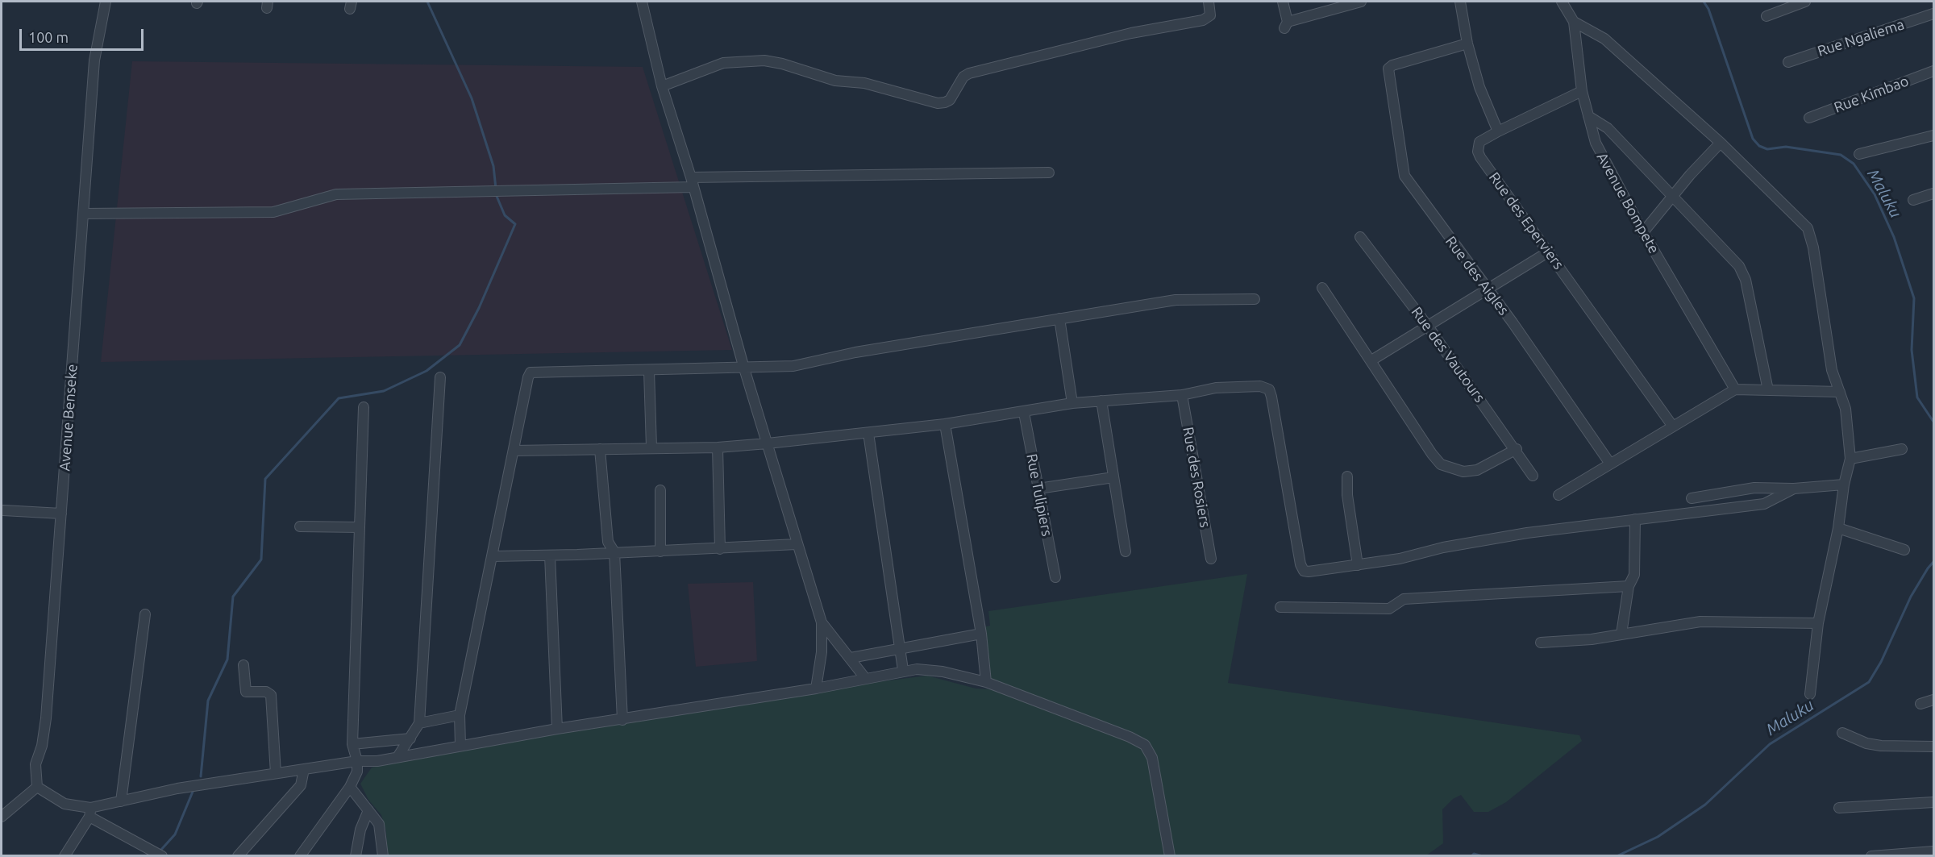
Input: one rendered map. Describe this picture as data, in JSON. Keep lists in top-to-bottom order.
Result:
{
  "streets": {
    "street": [
      "Rue Ngaliema",
      "Rue Kimbao",
      "Avenue Bompete",
      "Rue des Eperviers",
      "Rue des Aigles",
      "Rue des Vautours",
      "Avenue Benseke",
      "Rue des Rosiers",
      "Rue Tulipiers"
    ]
  },
  "water": ["Maluku"],
  "scale_bar": "100 m"
}
